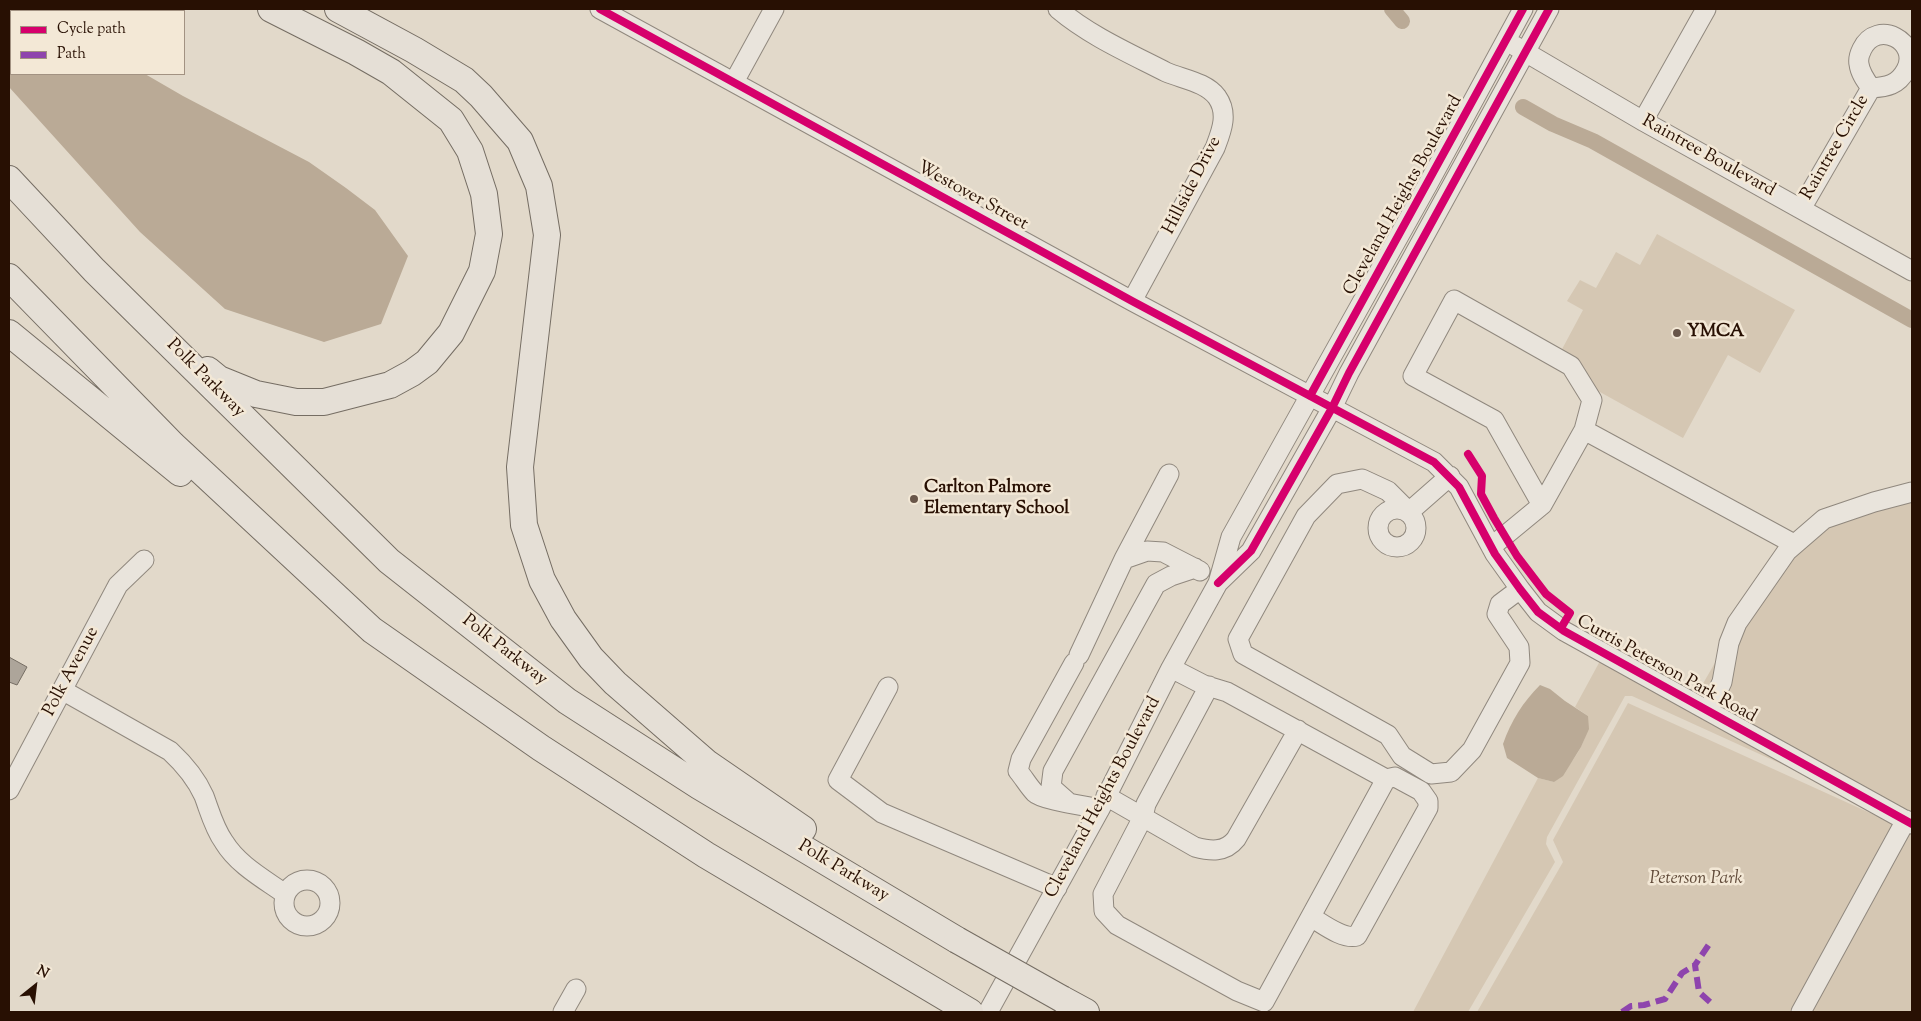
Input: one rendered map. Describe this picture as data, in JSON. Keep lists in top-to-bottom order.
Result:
{
  "streets": {
    "highway": ["Polk Parkway"],
    "street": [
      "Raintree Circle",
      "Raintree Boulevard",
      "Hillside Drive",
      "Cleveland Heights Boulevard",
      "Westover Street",
      "Curtis Peterson Park Road",
      "Polk Avenue"
    ]
  },
  "crossings": [
    ["Raintree Circle", "Raintree Boulevard"],
    ["Raintree Boulevard", "Cleveland Heights Boulevard"],
    ["Hillside Drive", "Westover Street"],
    ["Cleveland Heights Boulevard", "Westover Street"],
    ["Cleveland Heights Boulevard", "Curtis Peterson Park Road"],
    ["Westover Street", "Curtis Peterson Park Road"]
  ],
  "parks": ["Peterson Park"],
  "places": ["YMCA", "Carlton Palmore Elementary School"],
  "legend": ["Cycle path", "Path"],
  "north": "top right"
}
